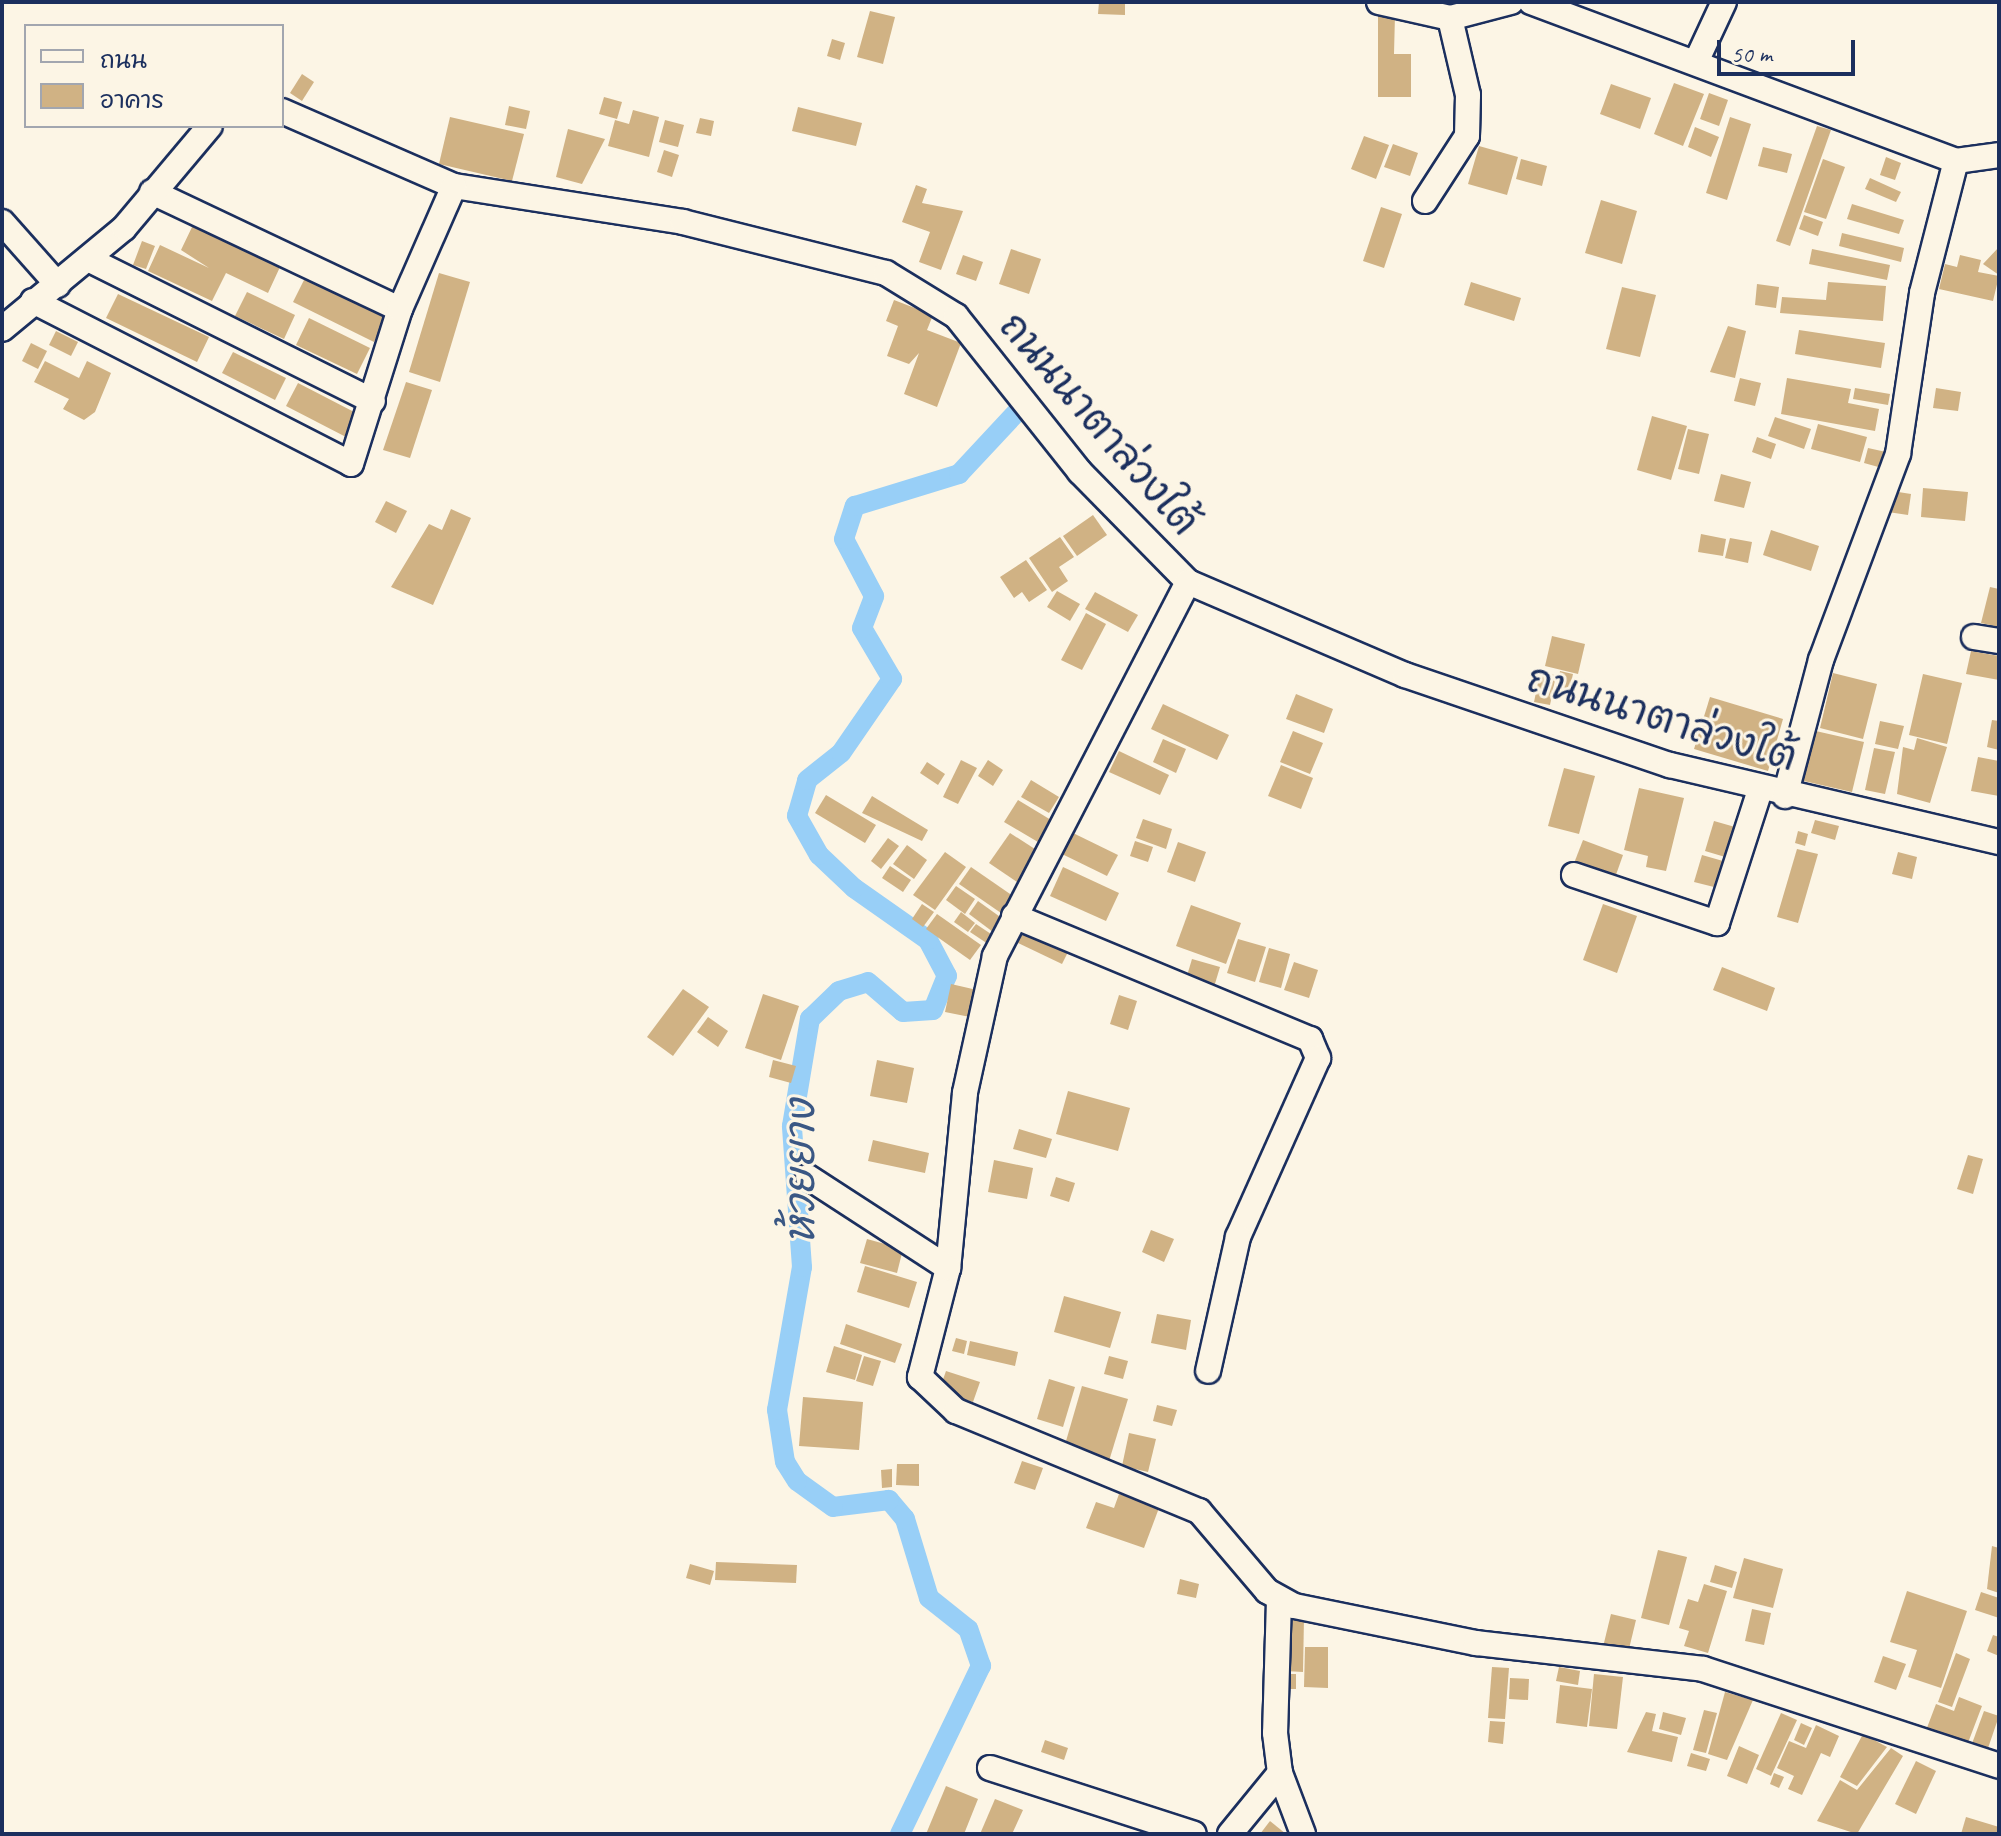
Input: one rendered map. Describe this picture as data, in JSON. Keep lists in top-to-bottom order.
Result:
{
  "streets": {
    "street": ["ถนนนาตาล่วงใต้"]
  },
  "water": ["ห้วยยาง"],
  "legend": ["ถนน", "อาคาร"],
  "scale_bar": "50 m"
}
